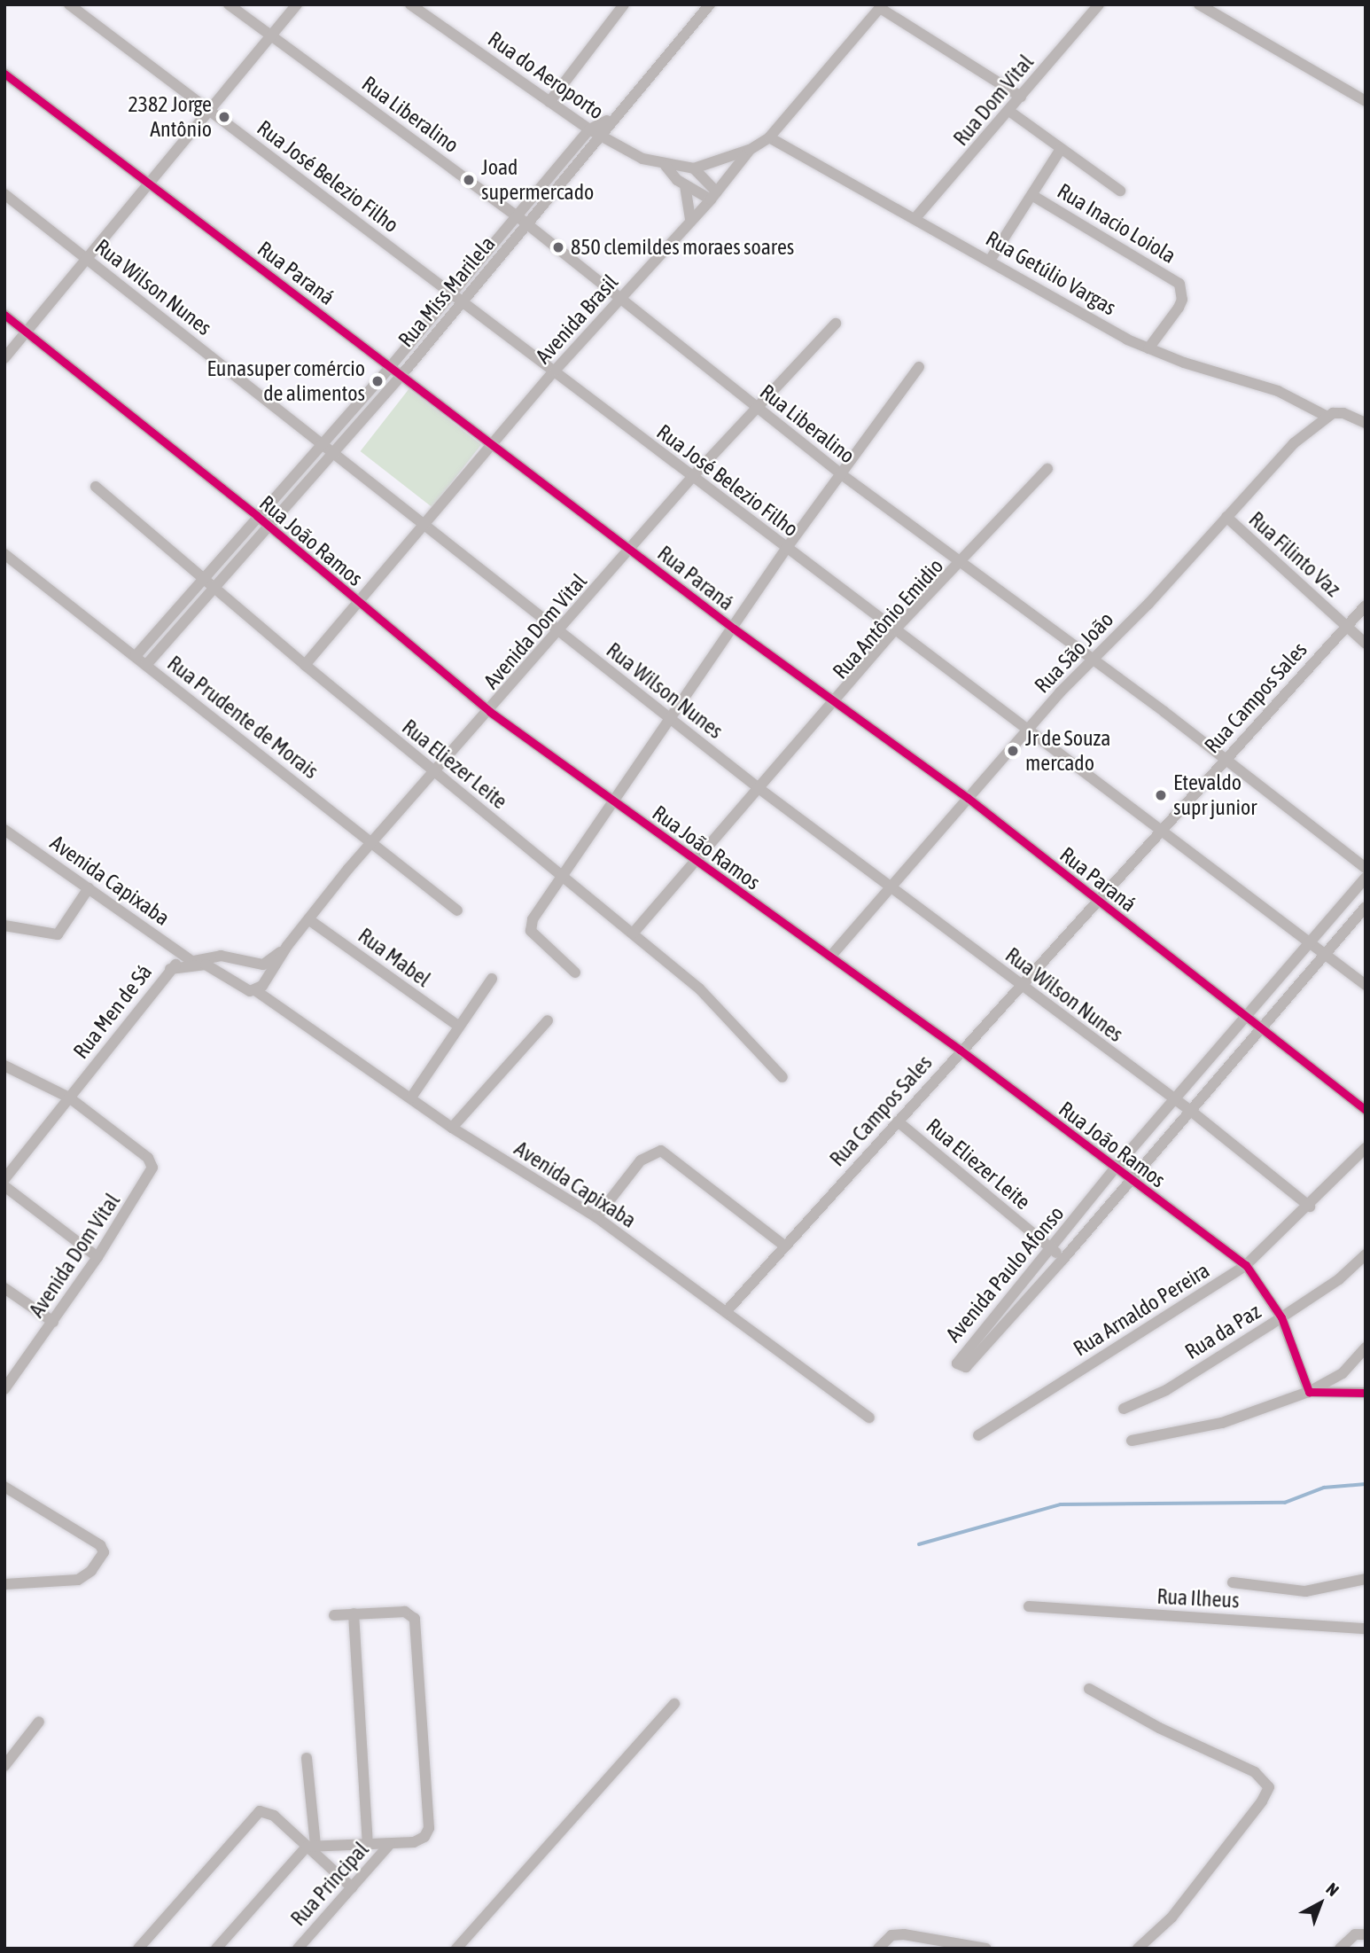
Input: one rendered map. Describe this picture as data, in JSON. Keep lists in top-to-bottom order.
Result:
{
  "streets": {
    "street": [
      "Rua do Aeroporto",
      "Rua Dom Vital",
      "Rua Liberalino",
      "Rua José Belezio Filho",
      "Rua Inacio Loiola",
      "Rua Paraná",
      "Rua Getúlio Vargas",
      "Rua Wilson Nunes",
      "Rua Miss Marilela",
      "Avenida Brasil",
      "Rua João Ramos",
      "Rua Filinto Vaz",
      "Rua Antônio Emidio",
      "Avenida Dom Vital",
      "Rua São João",
      "Rua Campos Sales",
      "Rua Prudente de Morais",
      "Rua Eliezer Leite",
      "Avenida Capixaba",
      "Rua Mabel",
      "Rua Men de Sá",
      "Avenida Paulo Afonso",
      "Rua Arnaldo Pereira",
      "Rua da Paz",
      "Rua Ilheus",
      "Rua Principal"
    ]
  },
  "crossings": [
    ["Rua do Aeroporto", "Rua Miss Marilela"],
    ["Rua Dom Vital", "Rua Getúlio Vargas"],
    ["Rua Liberalino", "Rua Miss Marilela"],
    ["Rua Liberalino", "Avenida Brasil"],
    ["Rua Liberalino", "Rua Antônio Emidio"],
    ["Rua Liberalino", "Avenida Dom Vital"],
    ["Rua Liberalino", "Rua São João"],
    ["Rua Liberalino", "Rua Campos Sales"],
    ["Rua José Belezio Filho", "Rua Miss Marilela"],
    ["Rua José Belezio Filho", "Avenida Brasil"],
    ["Rua José Belezio Filho", "Rua Antônio Emidio"],
    ["Rua José Belezio Filho", "Avenida Dom Vital"],
    ["Rua José Belezio Filho", "Rua São João"],
    ["Rua José Belezio Filho", "Rua Campos Sales"],
    ["Rua José Belezio Filho", "Avenida Paulo Afonso"],
    ["Rua Inacio Loiola", "Rua Getúlio Vargas"],
    ["Rua Paraná", "Rua Miss Marilela"],
    ["Rua Paraná", "Avenida Brasil"],
    ["Rua Paraná", "Rua Antônio Emidio"],
    ["Rua Paraná", "Avenida Dom Vital"],
    ["Rua Paraná", "Rua São João"],
    ["Rua Paraná", "Rua Campos Sales"],
    ["Rua Paraná", "Avenida Paulo Afonso"],
    ["Rua Getúlio Vargas", "Avenida Brasil"],
    ["Rua Getúlio Vargas", "Rua São João"],
    ["Rua Wilson Nunes", "Rua Miss Marilela"],
    ["Rua Wilson Nunes", "Avenida Brasil"],
    ["Rua Wilson Nunes", "Rua Antônio Emidio"],
    ["Rua Wilson Nunes", "Avenida Dom Vital"],
    ["Rua Wilson Nunes", "Rua São João"],
    ["Rua Wilson Nunes", "Rua Campos Sales"],
    ["Rua Wilson Nunes", "Avenida Paulo Afonso"],
    ["Rua Wilson Nunes", "Rua Arnaldo Pereira"],
    ["Rua Miss Marilela", "Rua João Ramos"],
    ["Rua Miss Marilela", "Rua Prudente de Morais"],
    ["Rua Miss Marilela", "Rua Eliezer Leite"],
    ["Avenida Brasil", "Rua João Ramos"],
    ["Avenida Brasil", "Rua Eliezer Leite"],
    ["Rua João Ramos", "Rua Antônio Emidio"],
    ["Rua João Ramos", "Avenida Dom Vital"],
    ["Rua João Ramos", "Rua São João"],
    ["Rua João Ramos", "Rua Campos Sales"],
    ["Rua João Ramos", "Avenida Paulo Afonso"],
    ["Rua João Ramos", "Rua Arnaldo Pereira"],
    ["Rua João Ramos", "Rua da Paz"],
    ["Rua Filinto Vaz", "Rua São João"],
    ["Rua Filinto Vaz", "Rua Campos Sales"],
    ["Rua Antônio Emidio", "Rua Eliezer Leite"],
    ["Avenida Dom Vital", "Rua Prudente de Morais"],
    ["Avenida Dom Vital", "Rua Eliezer Leite"],
    ["Avenida Dom Vital", "Avenida Capixaba"],
    ["Avenida Dom Vital", "Rua Mabel"],
    ["Avenida Dom Vital", "Rua Men de Sá"],
    ["Rua Campos Sales", "Rua Eliezer Leite"],
    ["Rua Campos Sales", "Avenida Capixaba"],
    ["Rua Eliezer Leite", "Avenida Paulo Afonso"],
    ["Avenida Capixaba", "Rua Men de Sá"]
  ],
  "places": [
    "2382 Jorge Antônio",
    "Joad supermercado",
    "850 clemildes moraes soares",
    "Eunasuper comércio de alimentos",
    "Jr de Souza mercado",
    "Etevaldo supr junior"
  ],
  "north": "top right"
}
